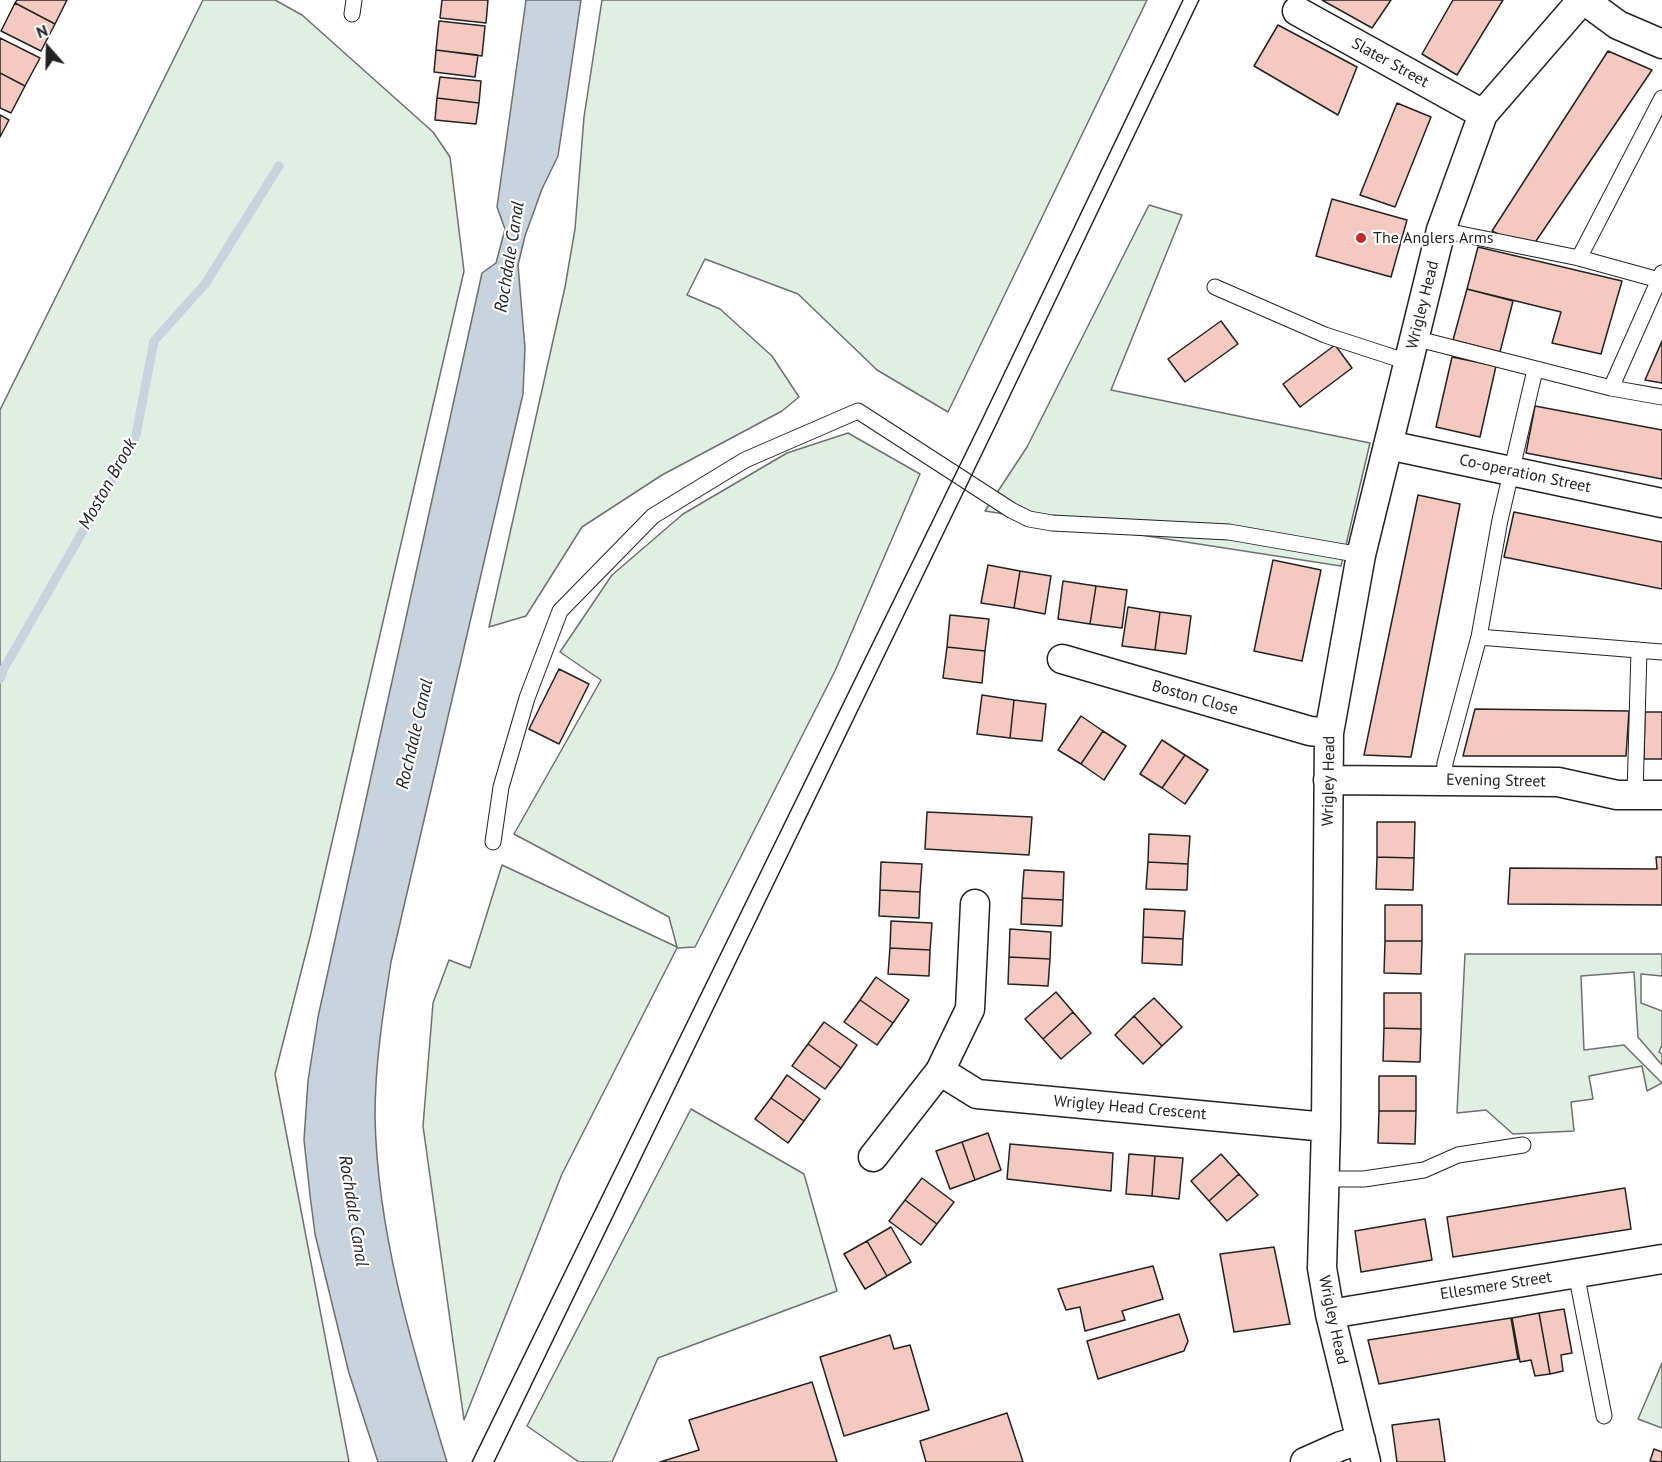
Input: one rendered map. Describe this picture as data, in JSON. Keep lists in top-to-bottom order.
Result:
{
  "streets": {
    "street": [
      "Slater Street",
      "Wrigley Head",
      "Co-operation Street",
      "Boston Close",
      "Evening Street",
      "Wrigley Head Crescent",
      "Ellesmere Street"
    ]
  },
  "crossings": [
    ["Slater Street", "Wrigley Head"],
    ["Wrigley Head", "Co-operation Street"],
    ["Wrigley Head", "Boston Close"],
    ["Wrigley Head", "Evening Street"],
    ["Wrigley Head", "Wrigley Head Crescent"],
    ["Wrigley Head", "Ellesmere Street"]
  ],
  "water": ["Rochdale Canal", "Moston Brook"],
  "places": ["The Anglers Arms"],
  "north": "top"
}
